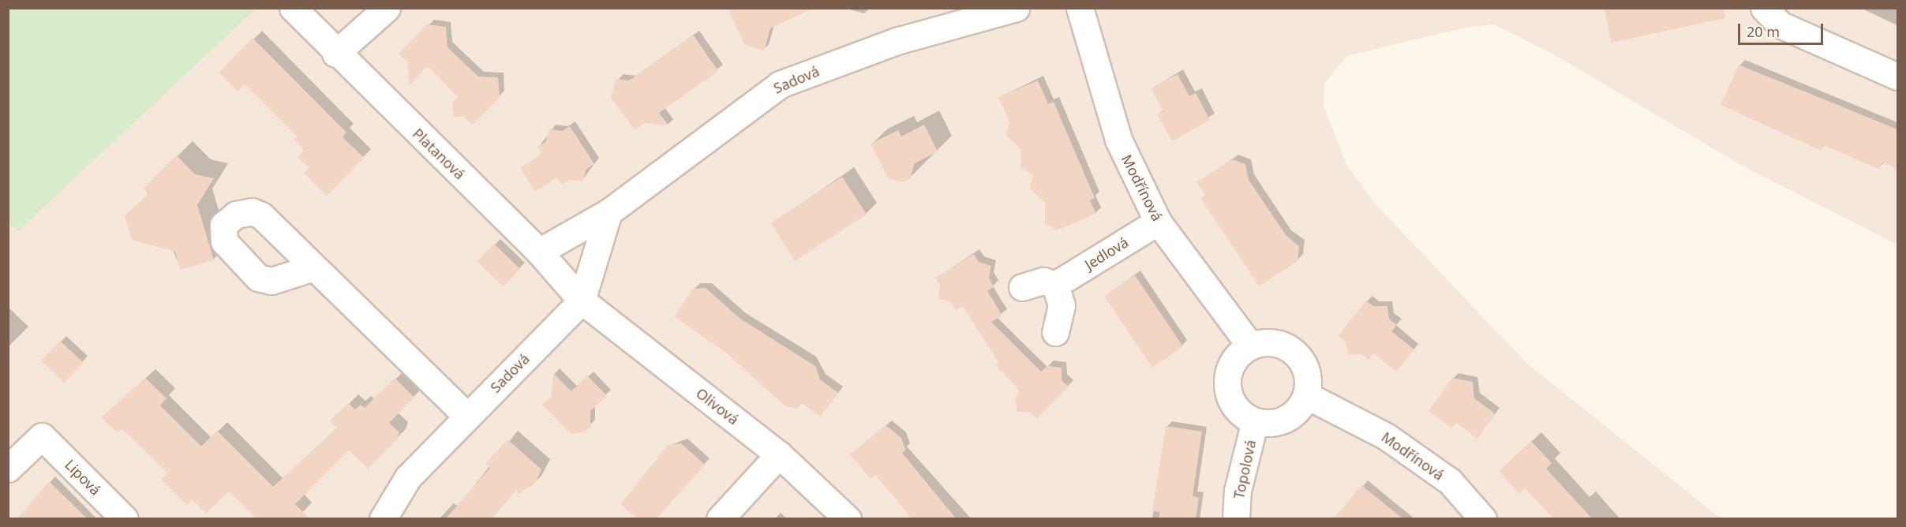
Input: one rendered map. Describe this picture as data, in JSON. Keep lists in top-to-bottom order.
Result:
{
  "streets": {
    "street": [
      "Sadová",
      "Platanová",
      "Modřínová",
      "Jedlová",
      "Olivová",
      "Topolová",
      "Lipová"
    ]
  },
  "crossings": [
    ["Sadová", "Platanová"],
    ["Sadová", "Olivová"],
    ["Platanová", "Olivová"],
    ["Modřínová", "Jedlová"],
    ["Modřínová", "Topolová"]
  ],
  "scale_bar": "20 m"
}
